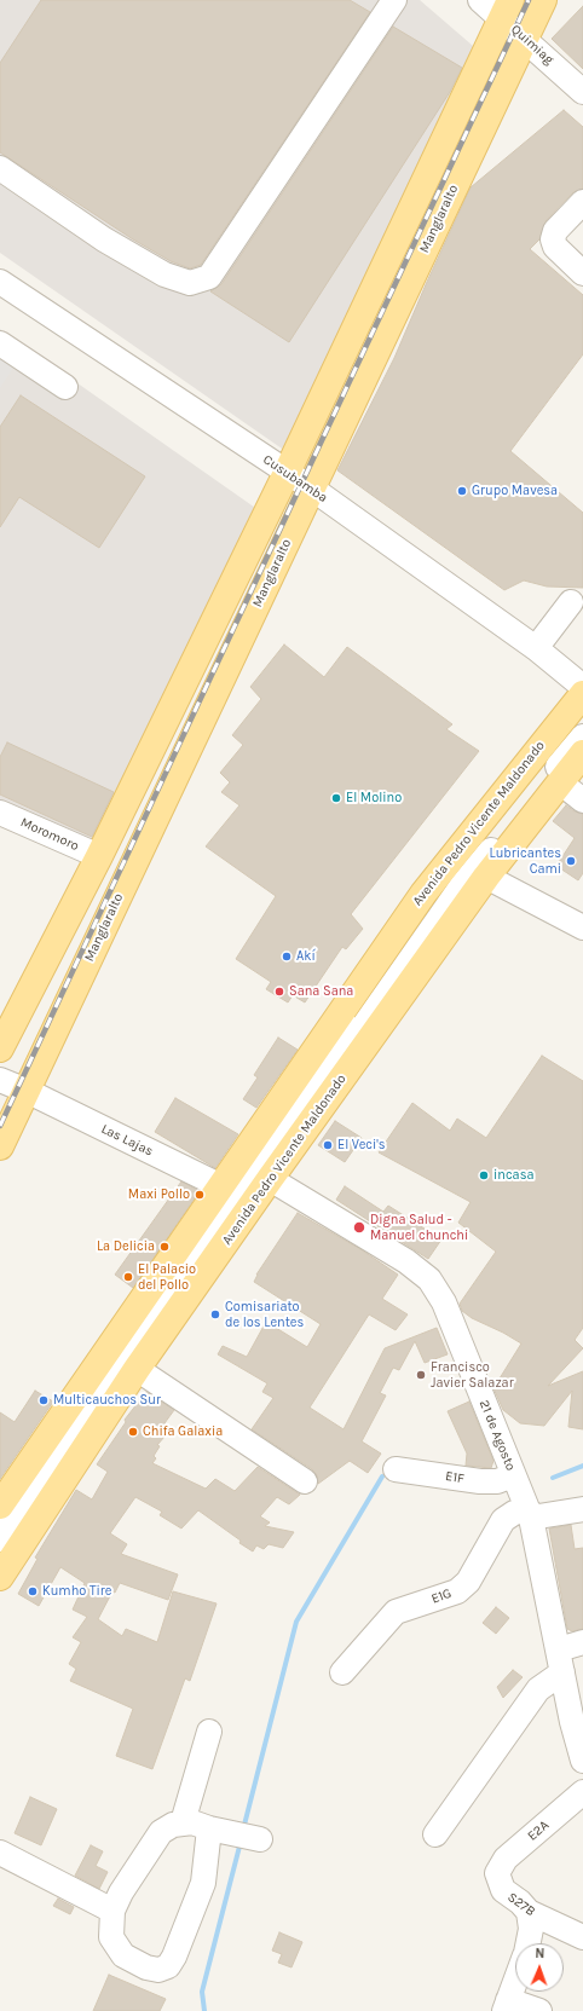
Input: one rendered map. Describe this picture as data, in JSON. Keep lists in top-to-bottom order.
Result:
{
  "streets": {
    "main road": ["Manglaralto", "Avenida Pedro Vicente Maldonado"],
    "street": [
      "Quimiag",
      "Cusubamba",
      "Moromoro",
      "Las Lajas",
      "21 de Agosto",
      "E1F",
      "E1G",
      "E2A",
      "S27B"
    ]
  },
  "crossings": [
    ["Quimiag", "Manglaralto"],
    ["Manglaralto", "Cusubamba"],
    ["Manglaralto", "Las Lajas"],
    ["Avenida Pedro Vicente Maldonado", "Las Lajas"],
    ["Avenida Pedro Vicente Maldonado", "21 de Agosto"],
    ["21 de Agosto", "E1F"],
    ["21 de Agosto", "E1G"],
    ["E2A", "S27B"]
  ],
  "places": [
    "Grupo Mavesa",
    "El Molino",
    "Lubricantes Cami",
    "Akí",
    "Sana Sana",
    "El Veci's",
    "incasa",
    "Maxi Pollo",
    "Digna Salud - Manuel chunchi",
    "La Delicia",
    "El Palacio del Pollo",
    "Comisariato de los Lentes",
    "Francisco Javier Salazar",
    "Multicauchos Sur",
    "Chifa Galaxia",
    "Kumho Tire"
  ],
  "north": "top"
}
